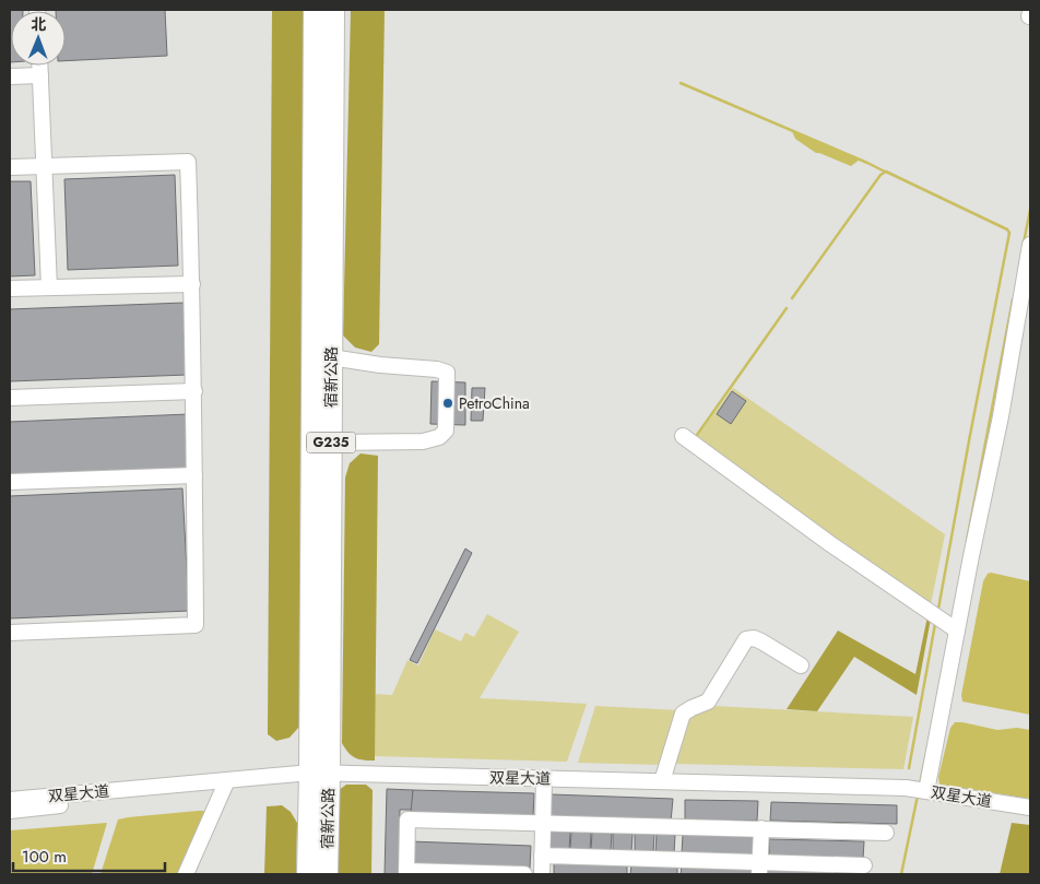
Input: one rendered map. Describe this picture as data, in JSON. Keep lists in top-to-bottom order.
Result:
{
  "streets": {
    "highway": ["宿新公路", "G235"],
    "street": ["双星大道"]
  },
  "crossings": [
    ["宿新公路", "双星大道"]
  ],
  "places": ["PetroChina"],
  "scale_bar": "100 m",
  "north": "top"
}
